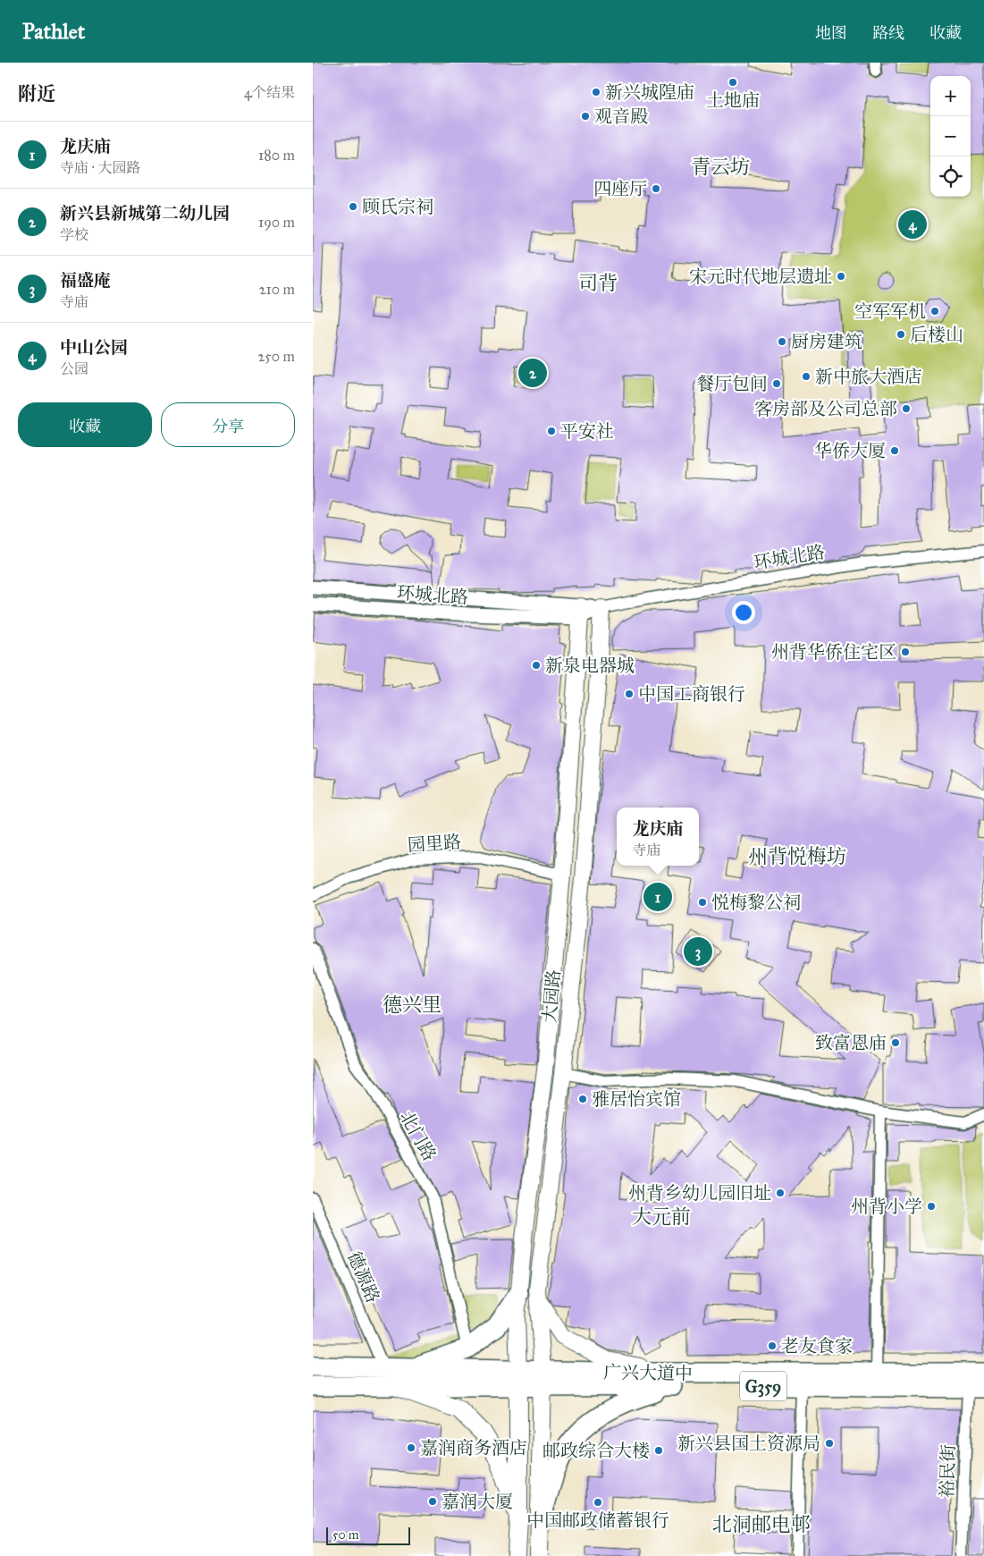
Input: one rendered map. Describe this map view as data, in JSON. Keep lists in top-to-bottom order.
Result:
{
  "streets": {
    "highway": ["广兴大道中", "G359"],
    "main road": ["大园路"],
    "street": [
      "环城北路",
      "园里路",
      "北门路",
      "德源路",
      "裕民街"
    ]
  },
  "crossings": [
    ["环城北路", "大园路"],
    ["园里路", "大园路"],
    ["大园路", "广兴大道中"],
    ["德源路", "广兴大道中"],
    ["广兴大道中", "裕民街"]
  ],
  "districts": [
    "青云坊",
    "司背",
    "州背悦梅坊",
    "德兴里",
    "大元前",
    "北洞邮电邨"
  ],
  "places": [
    "土地庙",
    "新兴城隍庙",
    "观音殿",
    "四座厅",
    "顾氏宗祠",
    "宋元时代地层遗址",
    "空军军机",
    "后楼山",
    "厨房建筑",
    "新中旅大酒店",
    "餐厅包间",
    "客房部及公司总部",
    "平安社",
    "华侨大厦",
    "州背华侨住宅区",
    "新泉电器城",
    "中国工商银行",
    "悦梅黎公祠",
    "致富恩庙",
    "雅居怡宾馆",
    "州背乡幼儿园旧址",
    "州背小学",
    "老友食家",
    "新兴县国土资源局",
    "嘉润商务酒店",
    "邮政综合大楼",
    "嘉润大厦",
    "中国邮政储蓄银行"
  ],
  "scale_bar": "50 m",
  "page": {
    "header": "Pathlet",
    "nav": ["地图", "路线", "收藏"],
    "heading": ["附近", "4个结果"],
    "map_buttons": ["+", "−"],
    "list": [
      {
        "mark": "1",
        "name": "龙庆庙",
        "note": "寺庙 · 大园路",
        "value": "180 m"
      },
      {
        "mark": "2",
        "name": "新兴县新城第二幼儿园",
        "note": "学校",
        "value": "190 m"
      },
      {
        "mark": "3",
        "name": "福盛庵",
        "note": "寺庙",
        "value": "210 m"
      },
      {
        "mark": "4",
        "name": "中山公园",
        "note": "公园",
        "value": "250 m"
      }
    ],
    "pins": [
      "4",
      "2",
      "1",
      "3"
    ],
    "buttons": ["收藏", "分享"],
    "popup": ["龙庆庙", "寺庙"],
    "scale": "50 m"
  }
}
